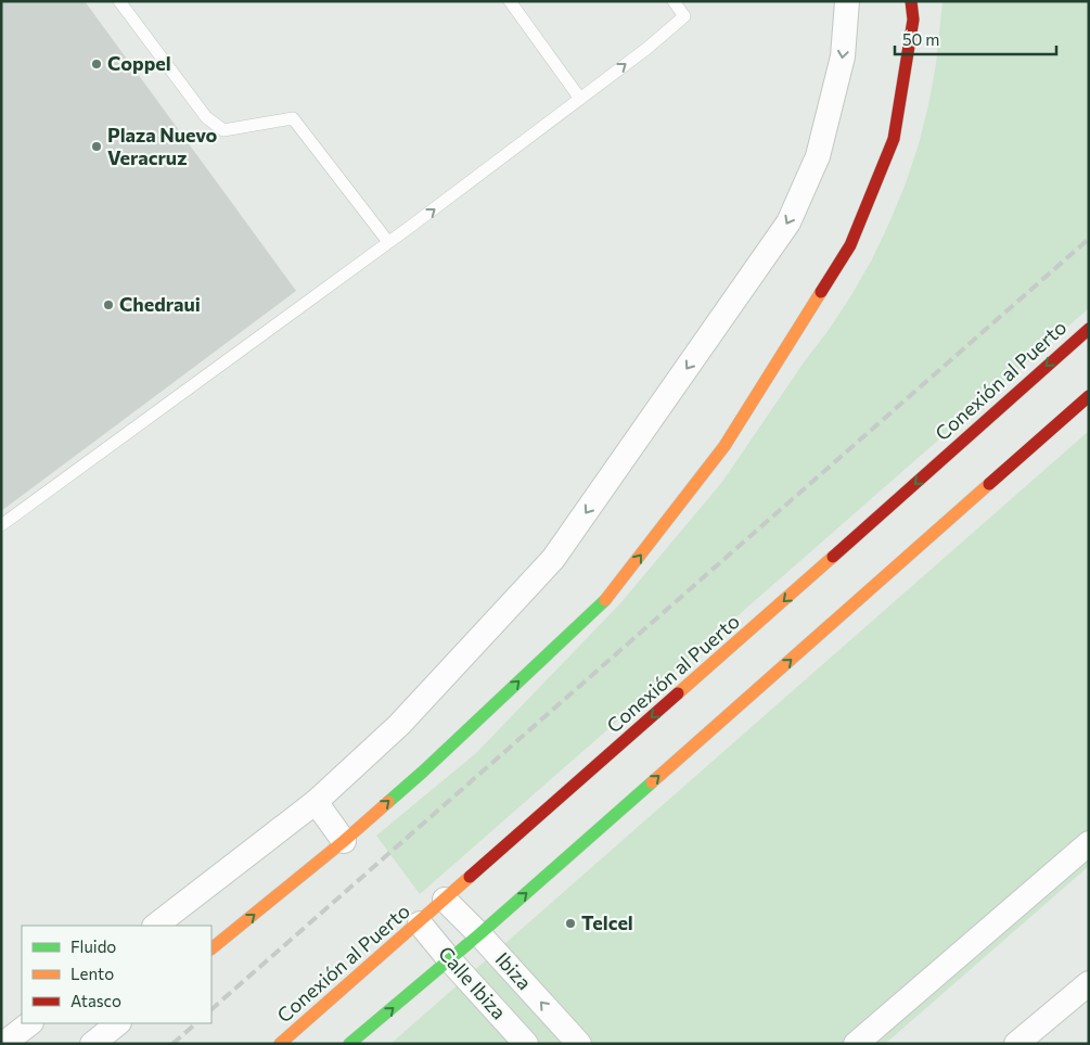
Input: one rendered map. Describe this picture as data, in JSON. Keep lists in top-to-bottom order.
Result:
{
  "streets": {
    "main road": ["Conexión al Puerto"],
    "street": ["Ibiza", "Calle Ibiza"]
  },
  "crossings": [
    ["Conexión al Puerto", "Ibiza"],
    ["Conexión al Puerto", "Calle Ibiza"]
  ],
  "one_way": ["Ibiza"],
  "places": [
    "Coppel",
    "Plaza Nuevo Veracruz",
    "Chedraui",
    "Telcel"
  ],
  "legend": ["Fluido", "Lento", "Atasco"],
  "scale_bar": "50 m"
}
